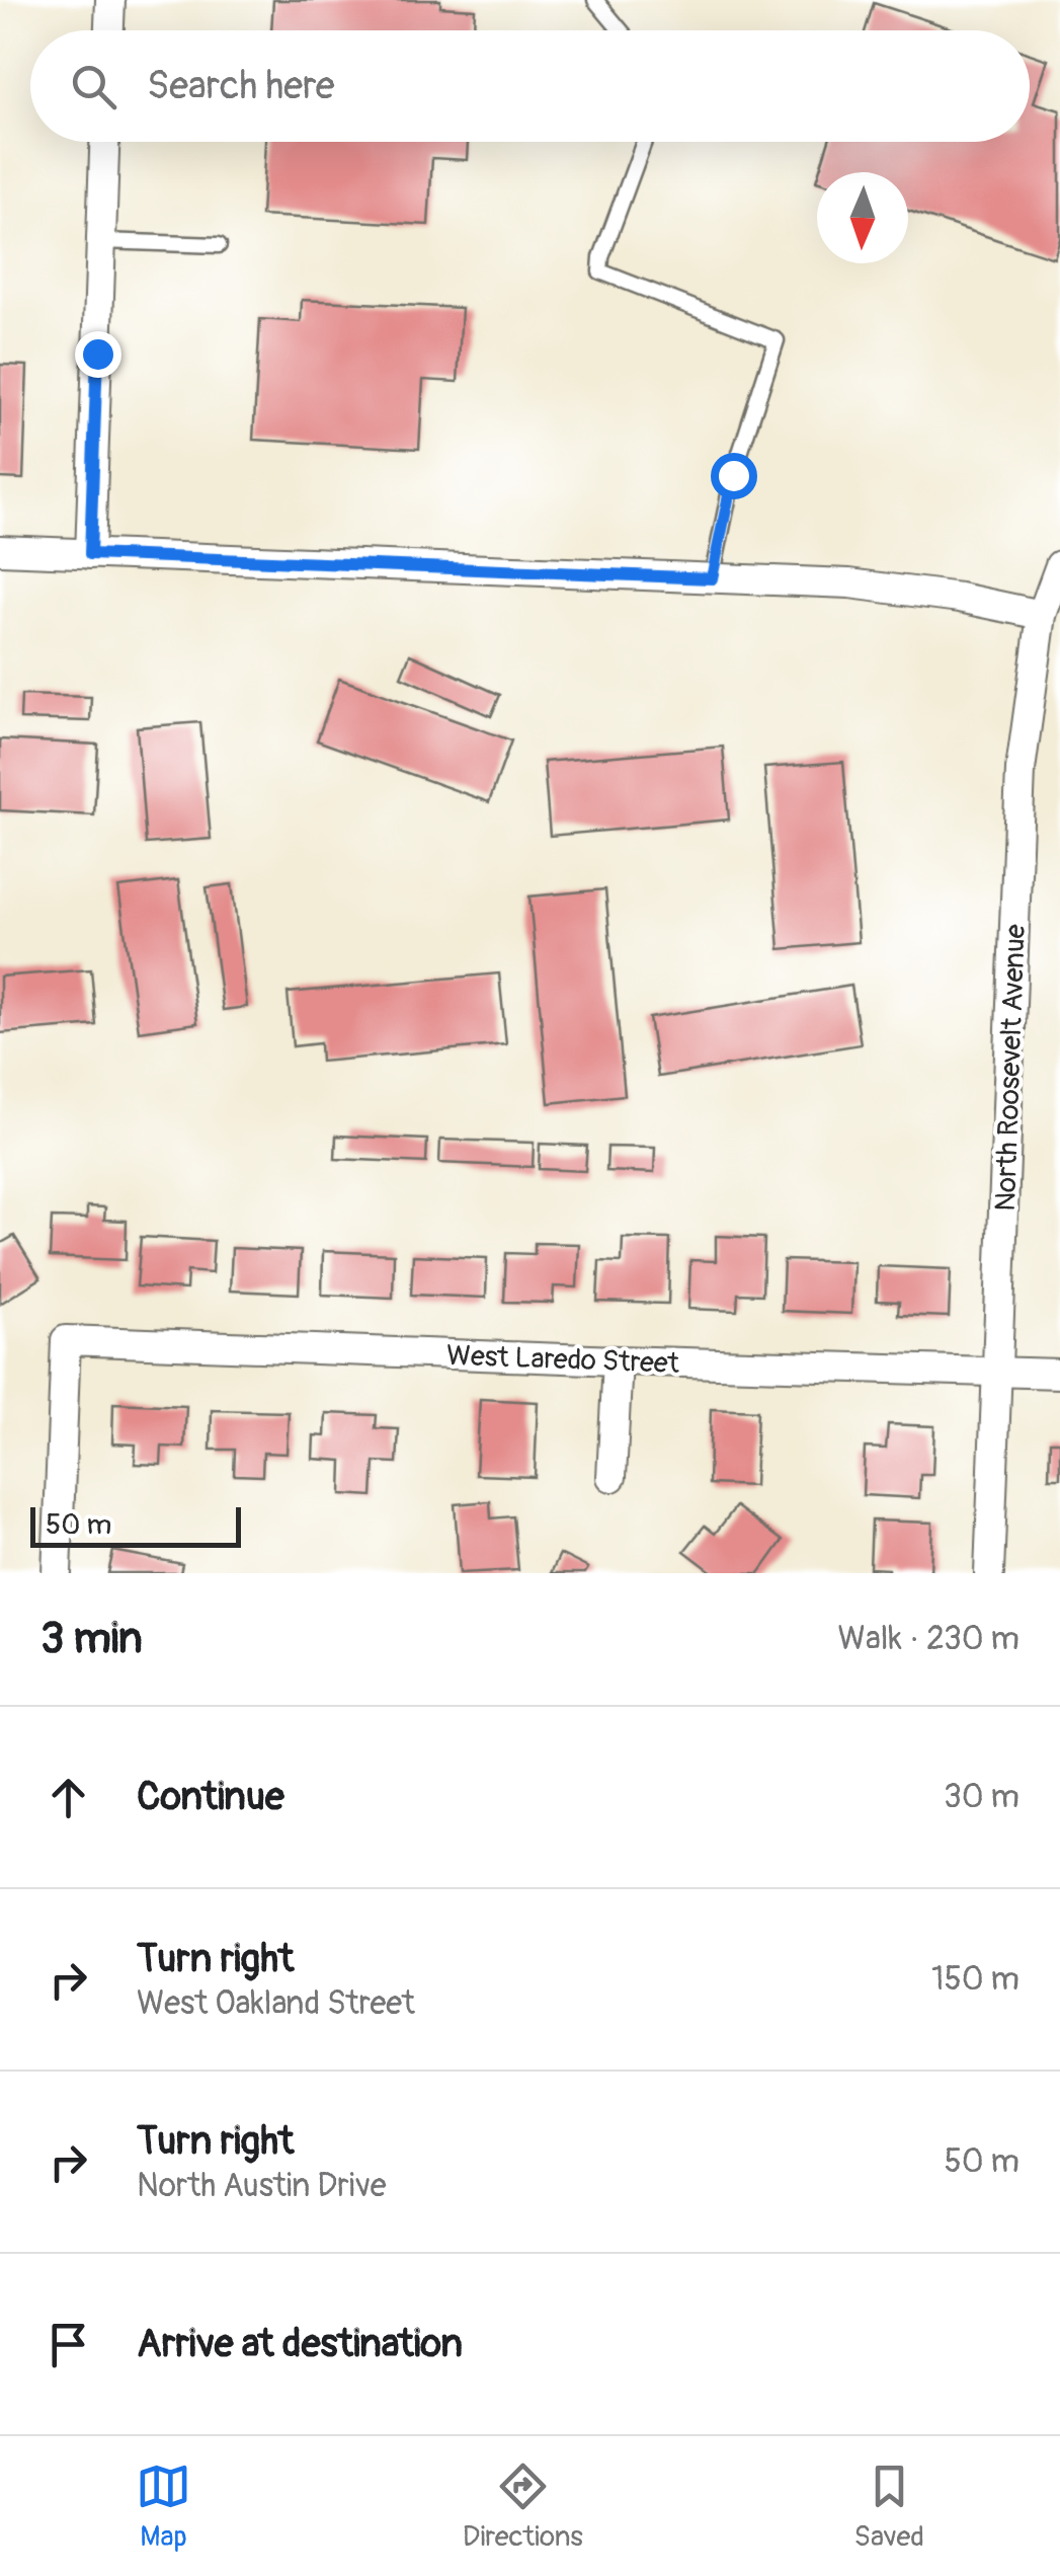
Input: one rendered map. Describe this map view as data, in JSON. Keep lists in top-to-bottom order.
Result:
{
  "streets": {
    "street": ["North Roosevelt Avenue", "West Laredo Street"]
  },
  "crossings": [
    ["North Roosevelt Avenue", "West Laredo Street"]
  ],
  "scale_bar": "50 m",
  "north": "bottom",
  "page": {
    "search": "Search here",
    "scale": "50 m",
    "heading": ["3 min", "Walk · 230 m"],
    "list": [
      ["Continue", "30 m"],
      ["Turn right", "West Oakland Street", "150 m"],
      ["Turn right", "North Austin Drive", "50 m"],
      "Arrive at destination"
    ],
    "nav": ["Map", "Directions", "Saved"]
  }
}
